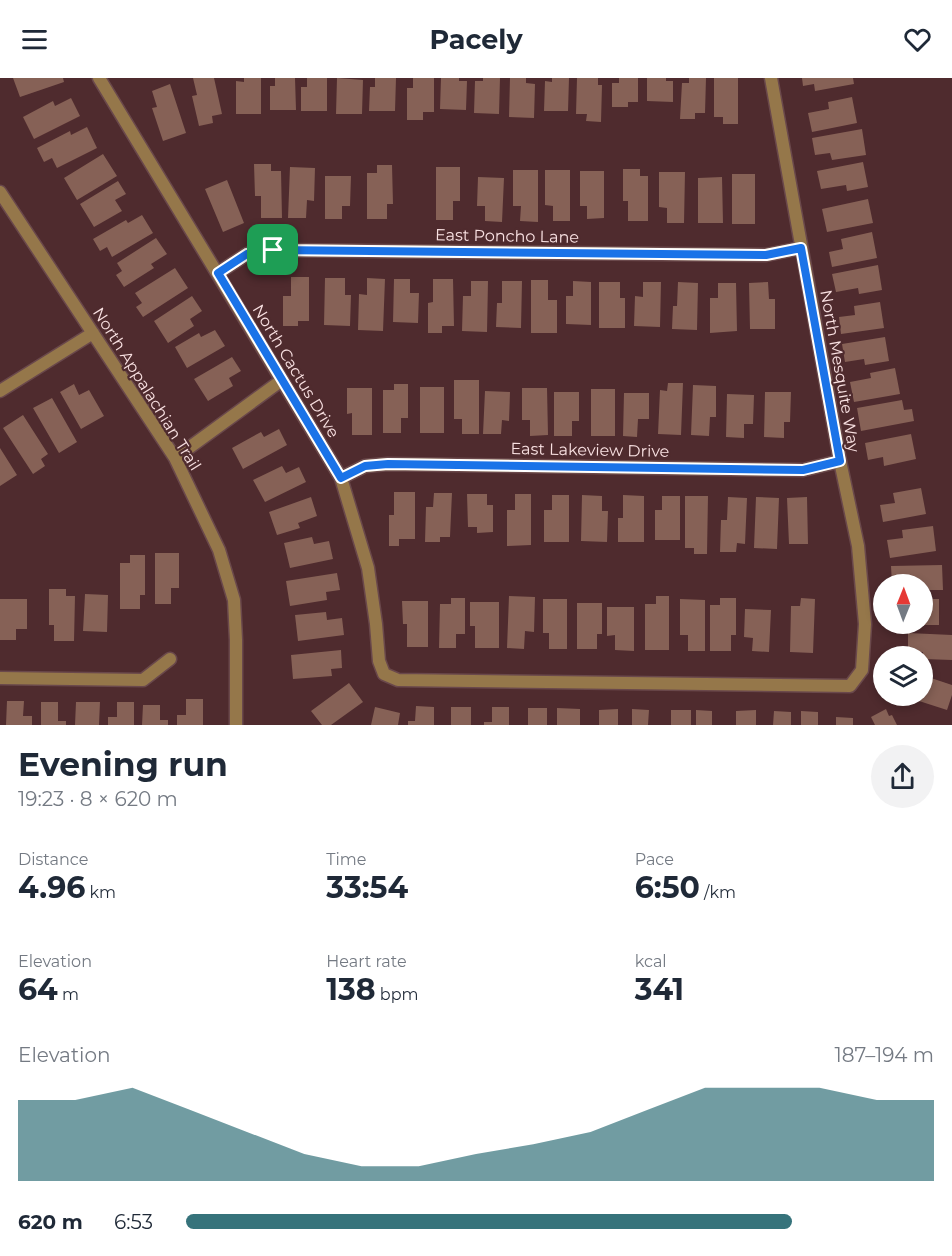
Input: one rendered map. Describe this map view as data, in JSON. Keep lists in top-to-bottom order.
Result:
{
  "streets": {
    "street": [
      "East Poncho Lane",
      "North Cactus Drive",
      "North Mesquite Way",
      "North Appalachian Trail",
      "East Lakeview Drive"
    ]
  },
  "crossings": [
    ["East Poncho Lane", "North Cactus Drive"],
    ["East Poncho Lane", "North Mesquite Way"],
    ["North Cactus Drive", "North Mesquite Way"],
    ["North Cactus Drive", "East Lakeview Drive"],
    ["North Mesquite Way", "East Lakeview Drive"]
  ],
  "north": "top",
  "page": {
    "header": "Pacely",
    "heading": ["Evening run", "19:23 · 8 × 620 m"],
    "stats": [
      ["Distance", "4.96 km"],
      ["Time", "33:54"],
      ["Pace", "6:50 /km"],
      ["Elevation", "64 m"],
      ["Heart rate", "138 bpm"],
      ["kcal", "341"]
    ],
    "chart": ["Elevation", "187–194 m"],
    "list": [
      {
        "name": "620 m",
        "note": "6:53"
      }
    ]
  }
}
